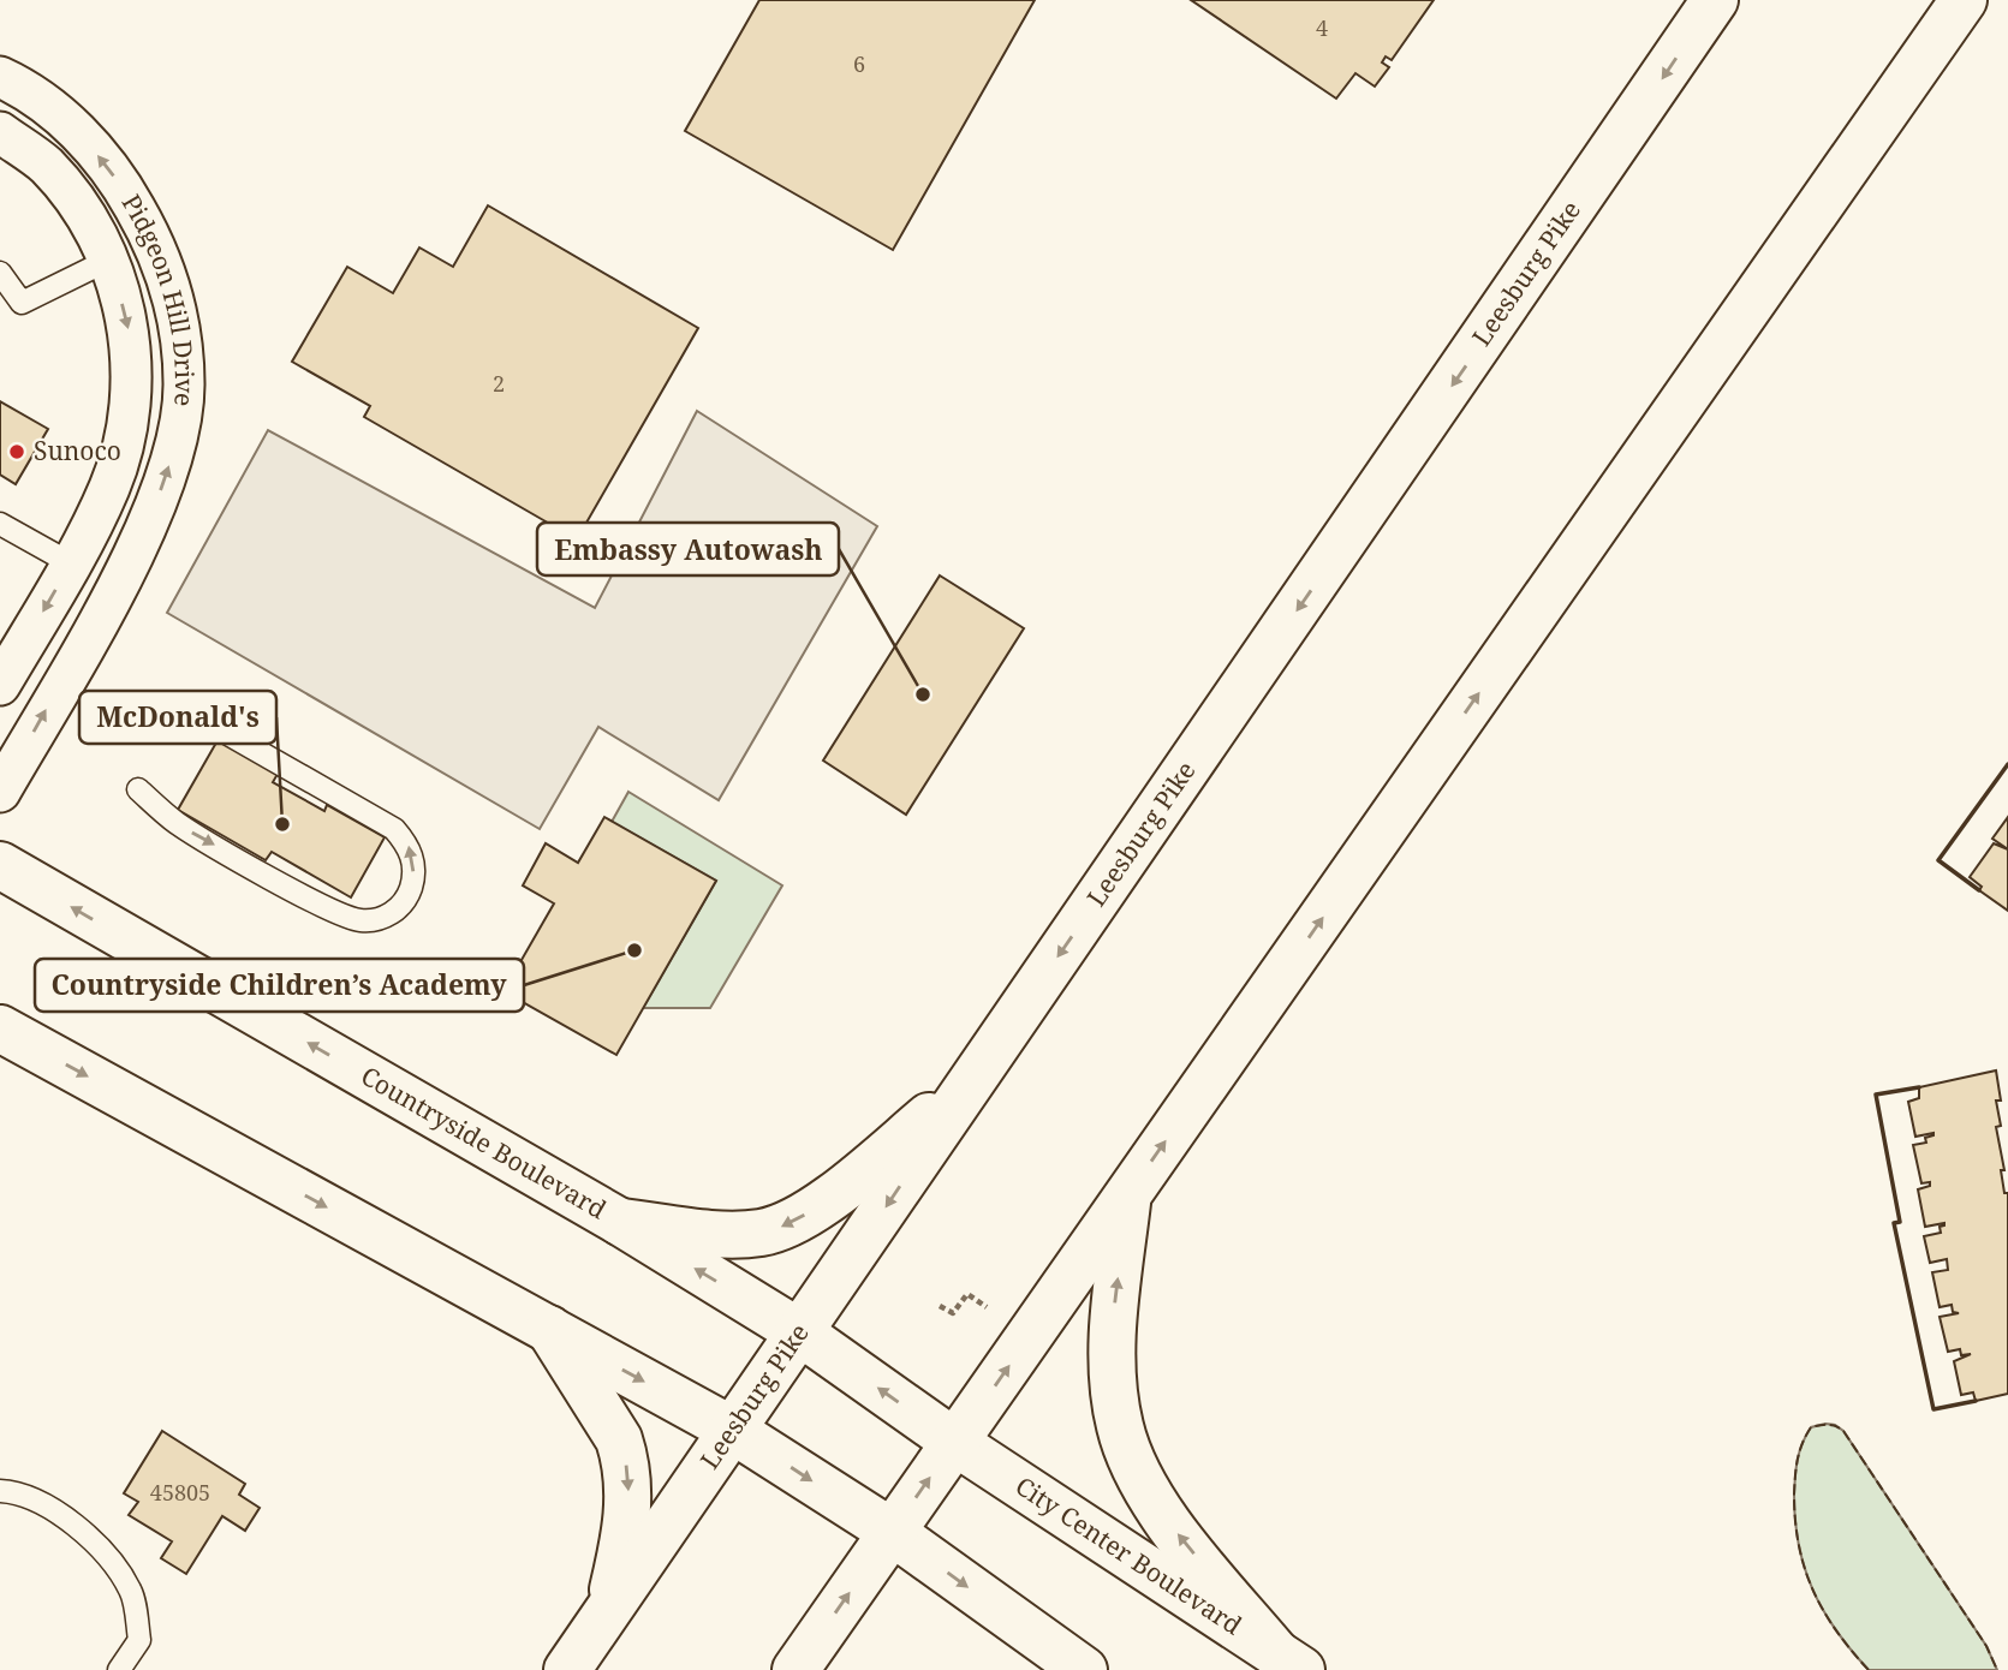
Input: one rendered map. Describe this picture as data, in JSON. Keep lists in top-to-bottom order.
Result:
{
  "streets": {
    "main road": ["Leesburg Pike", "Countryside Boulevard", "City Center Boulevard"],
    "street": ["Pidgeon Hill Drive"]
  },
  "crossings": [
    ["Leesburg Pike", "Countryside Boulevard"],
    ["Countryside Boulevard", "City Center Boulevard"]
  ],
  "places": [
    "Sunoco",
    "Embassy Autowash",
    "McDonald's",
    "Countryside Children’s Academy"
  ],
  "house_numbers": [
    "4",
    "6",
    "2",
    "45805"
  ]
}
